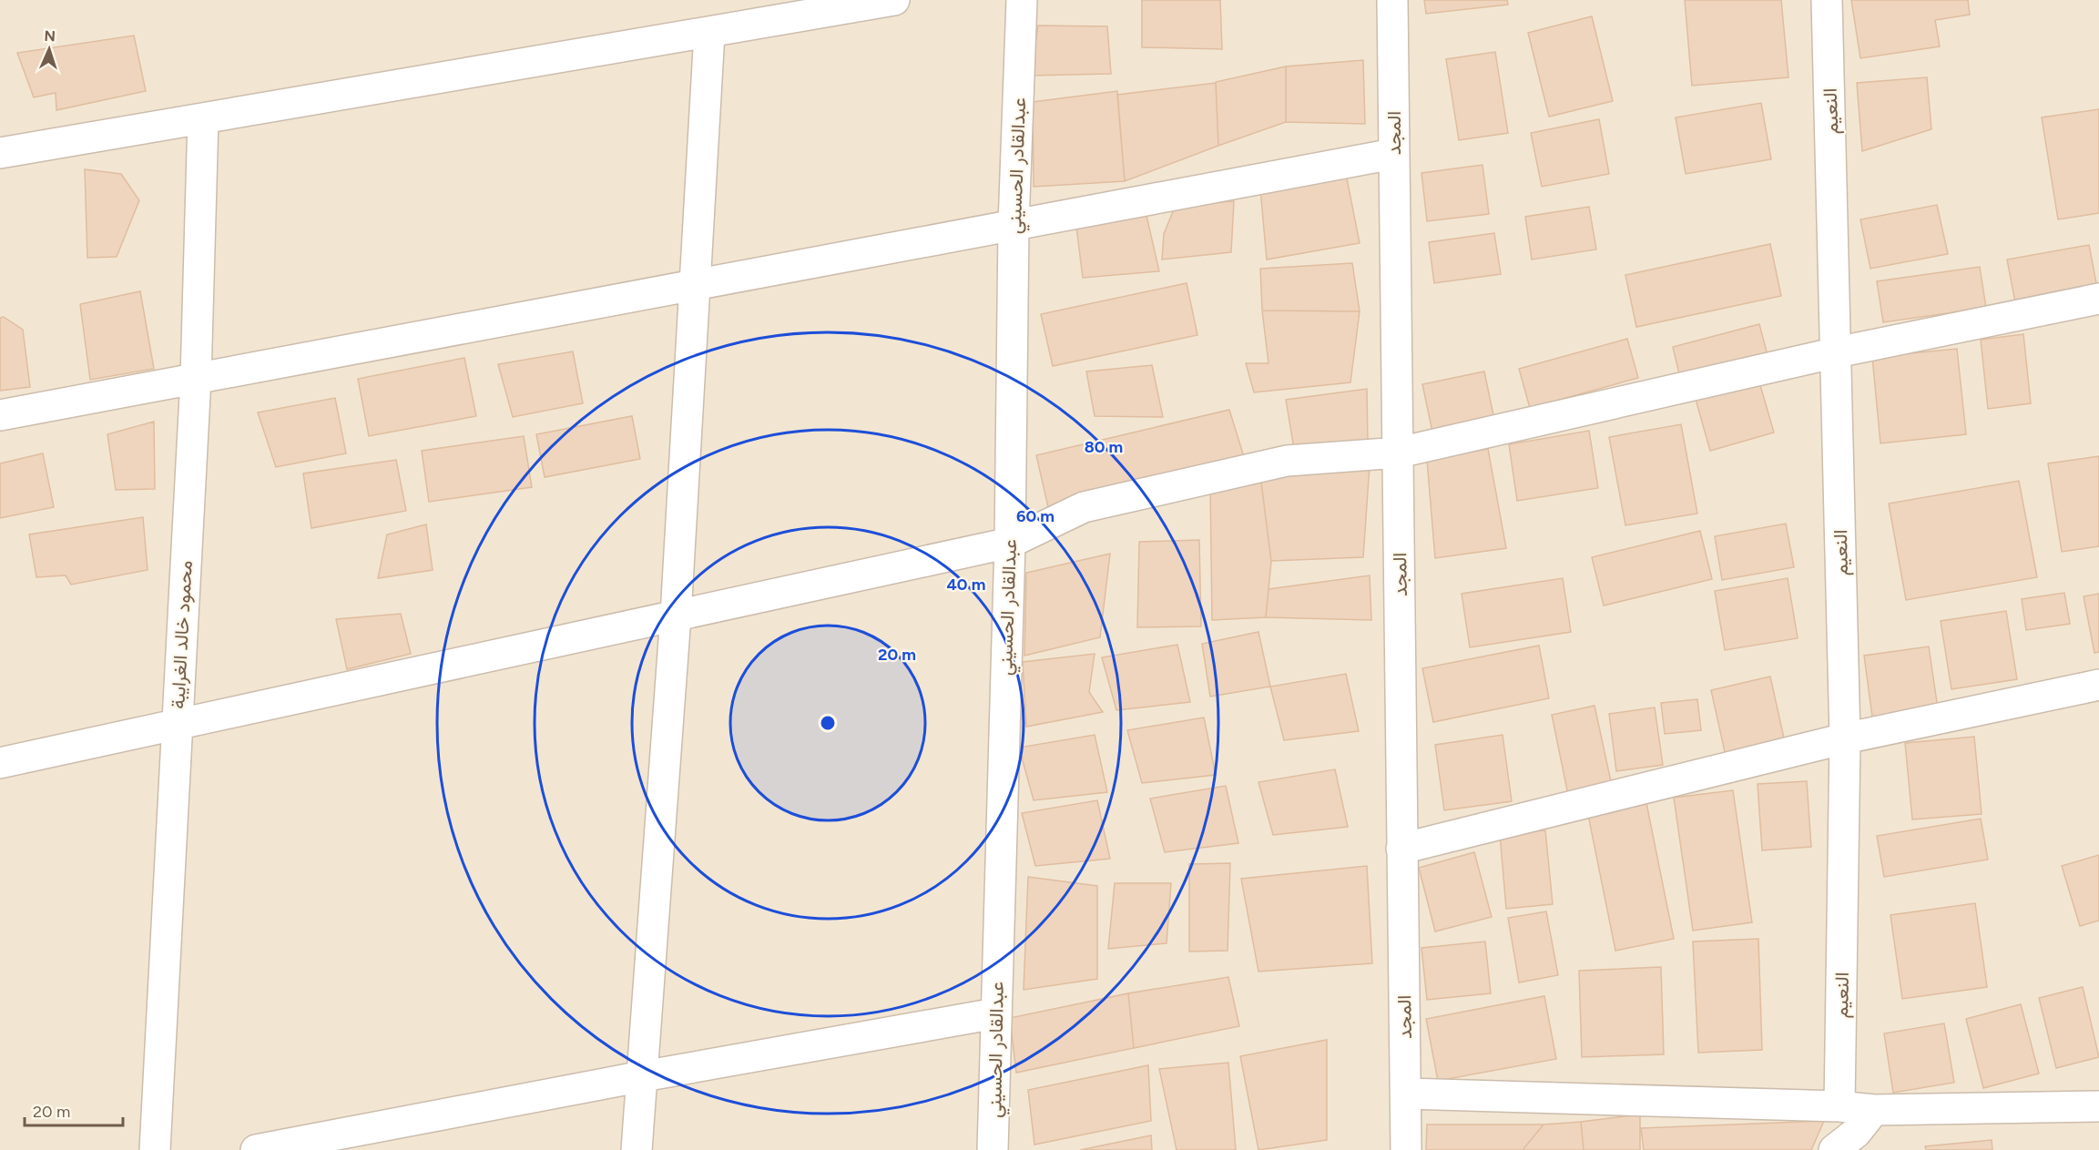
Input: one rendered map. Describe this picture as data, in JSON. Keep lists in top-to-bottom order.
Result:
{
  "streets": {
    "street": [
      "النعيم",
      "المجد",
      "عبدالقادر الحسيني",
      "محمود خالد الغرايبة"
    ]
  },
  "scale_bar": "20 m",
  "north": "top",
  "rings": [
    "80 m",
    "60 m",
    "40 m",
    "20 m"
  ]
}
